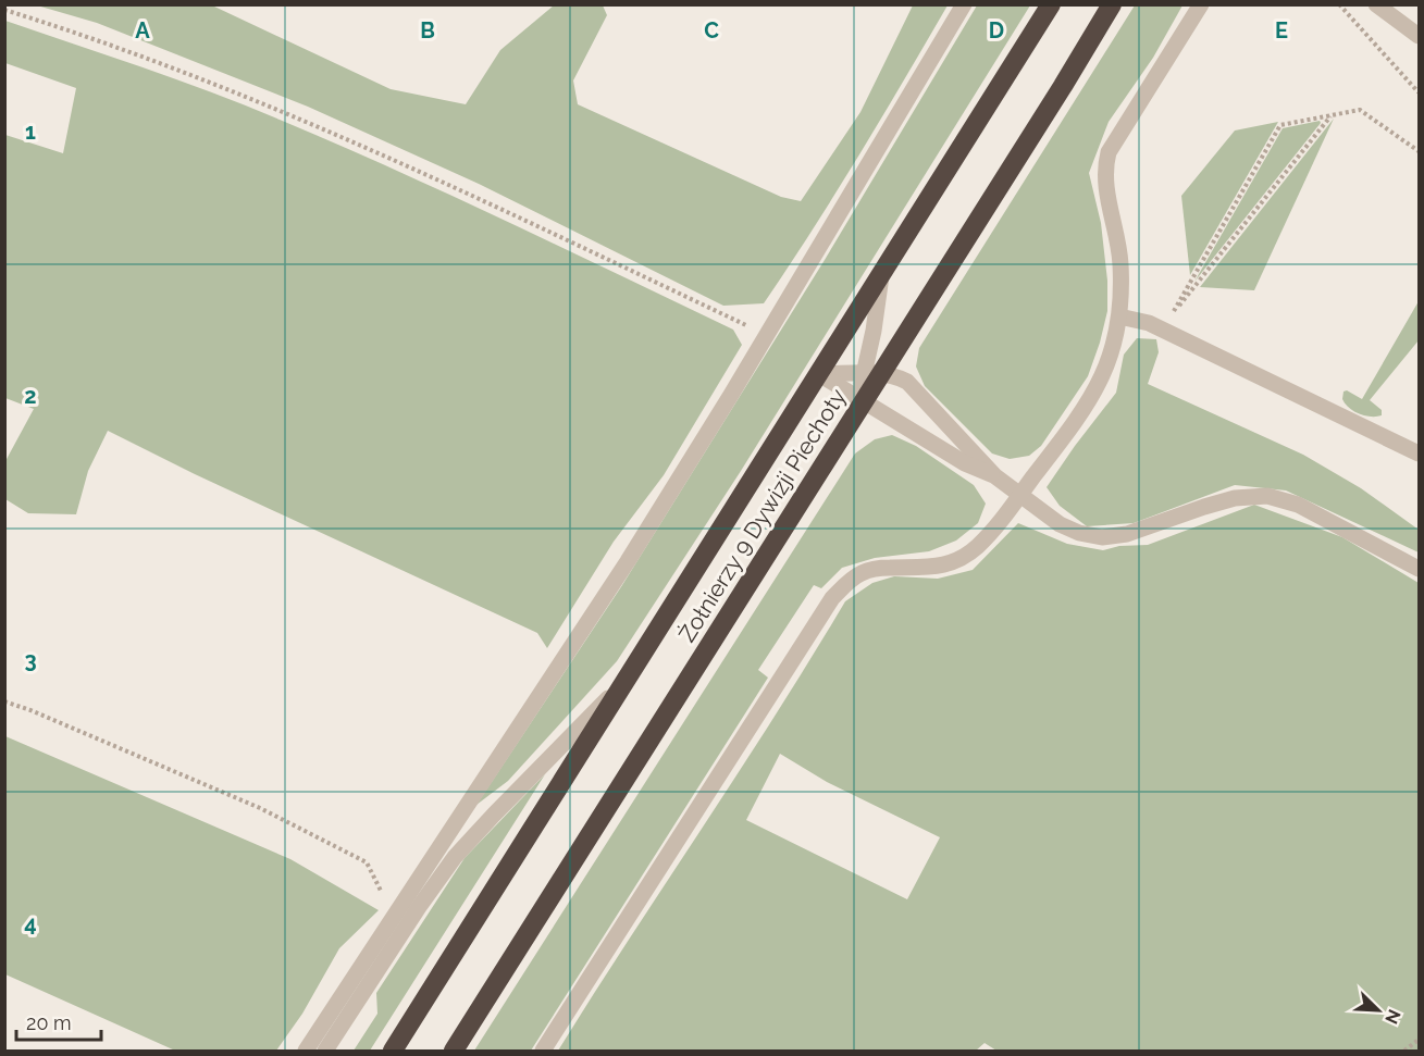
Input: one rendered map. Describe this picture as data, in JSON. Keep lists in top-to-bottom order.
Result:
{
  "streets": {
    "highway": ["Żołnierzy 9 Dywizji Piechoty"]
  },
  "scale_bar": "20 m",
  "north": "bottom right",
  "grid": {
    "columns": [
      "A",
      "B",
      "C",
      "D",
      "E"
    ],
    "rows": [
      "1",
      "2",
      "3",
      "4"
    ]
  }
}
